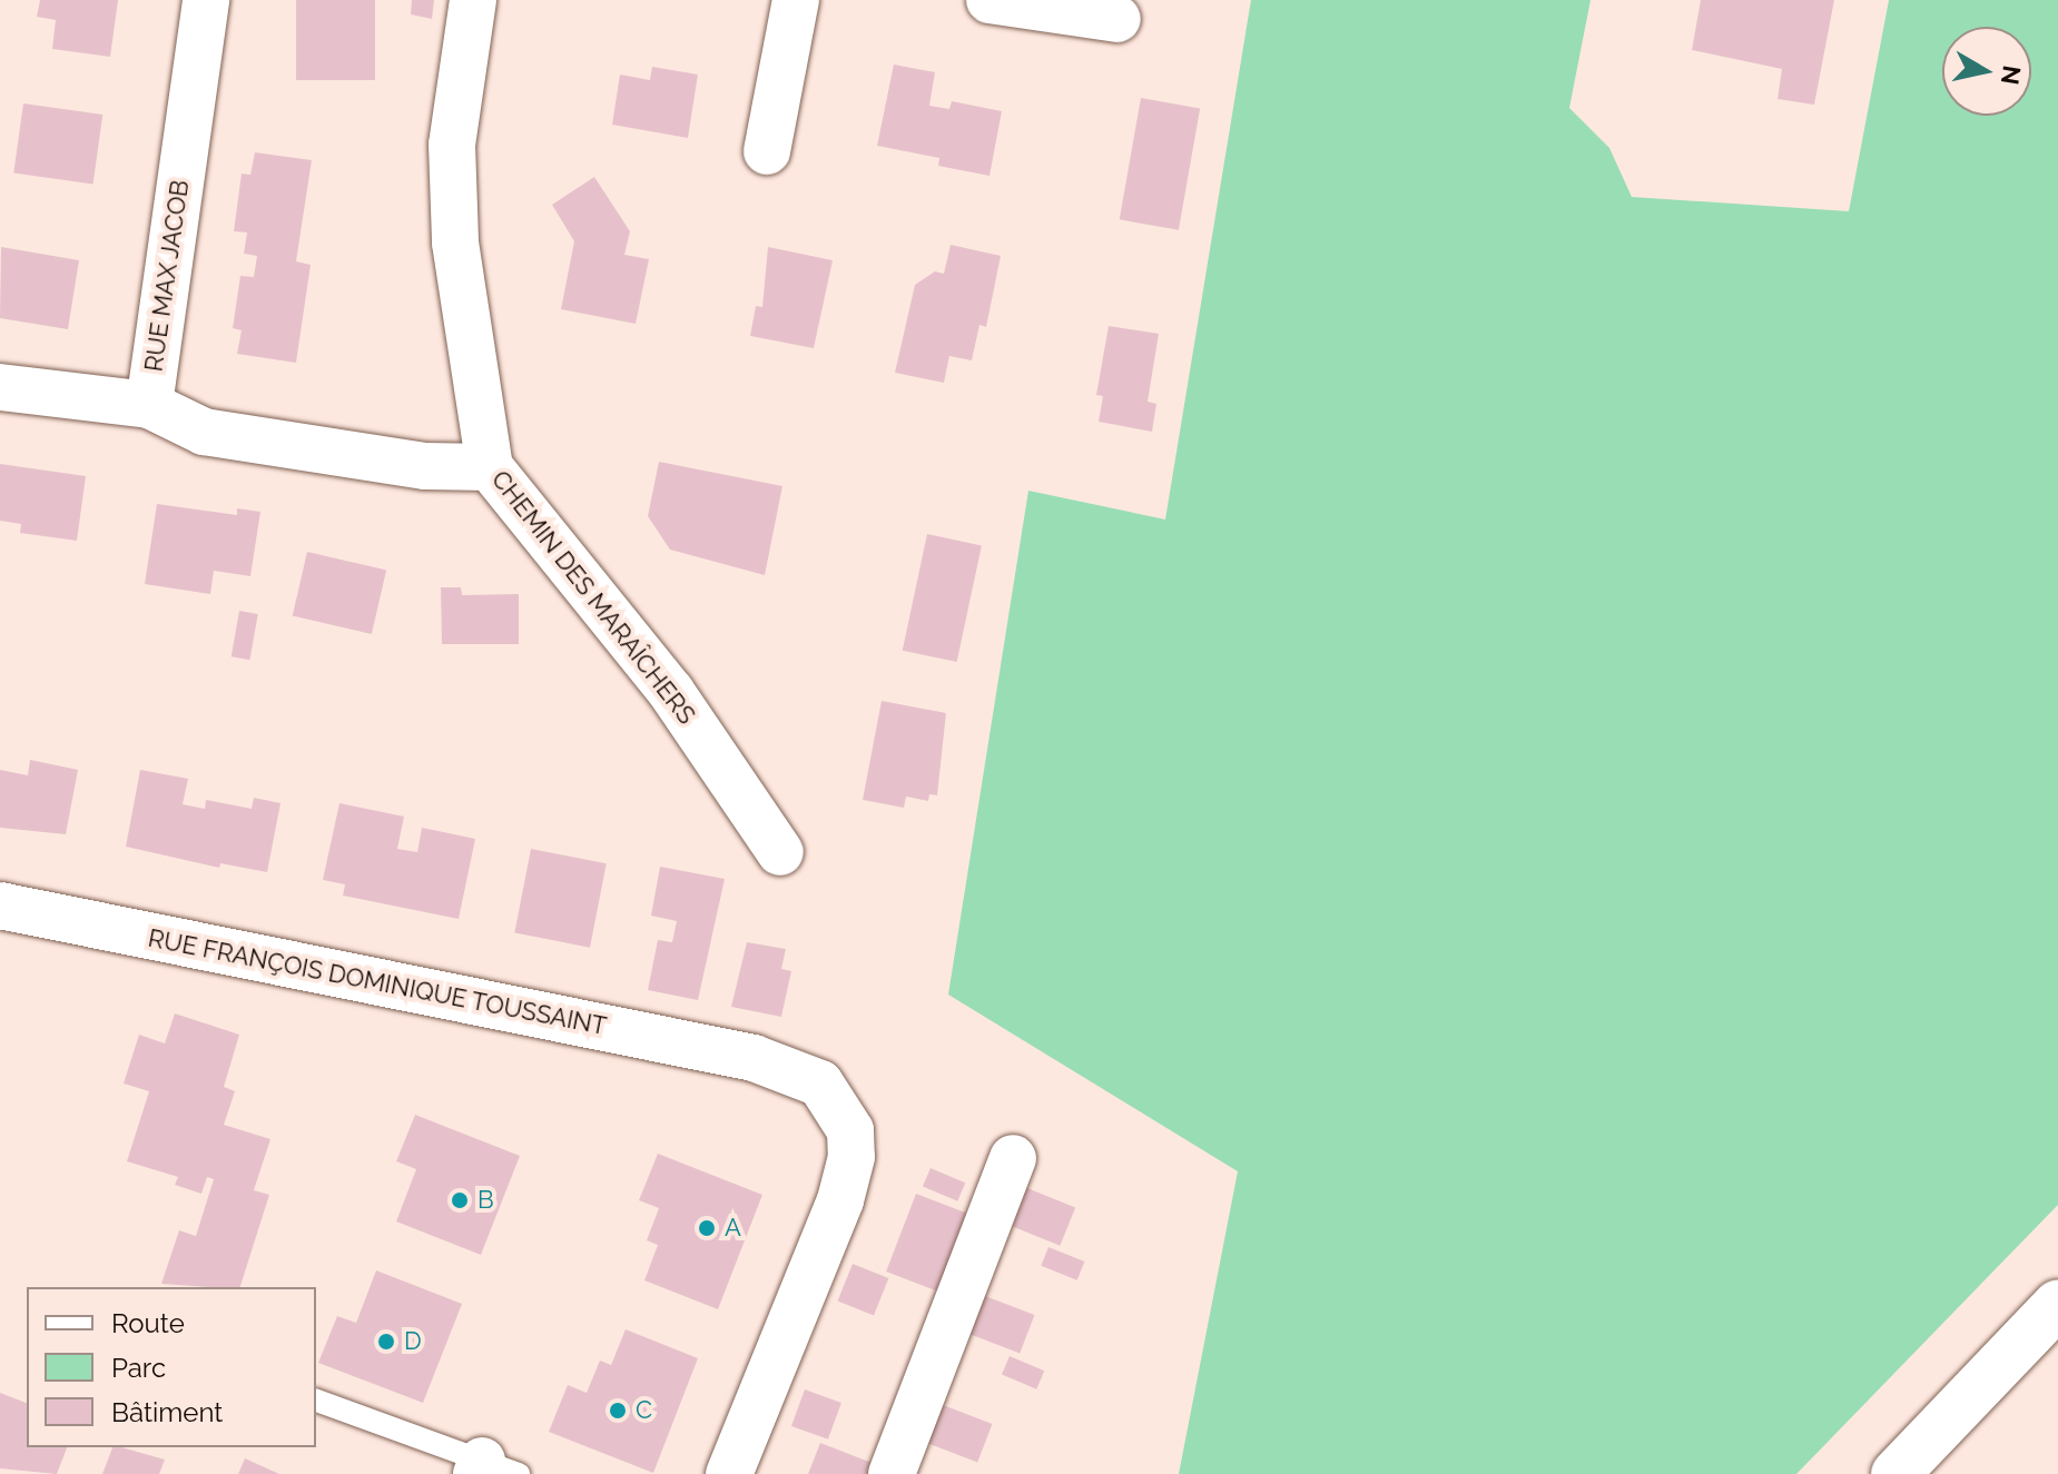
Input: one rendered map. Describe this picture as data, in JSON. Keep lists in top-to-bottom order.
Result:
{
  "streets": {
    "street": ["RUE MAX JACOB", "CHEMIN DES MARAÎCHERS", "RUE FRANÇOIS DOMINIQUE TOUSSAINT"]
  },
  "places": [
    "B",
    "A",
    "D",
    "C"
  ],
  "legend": ["Route", "Parc", "Bâtiment"],
  "north": "right"
}
